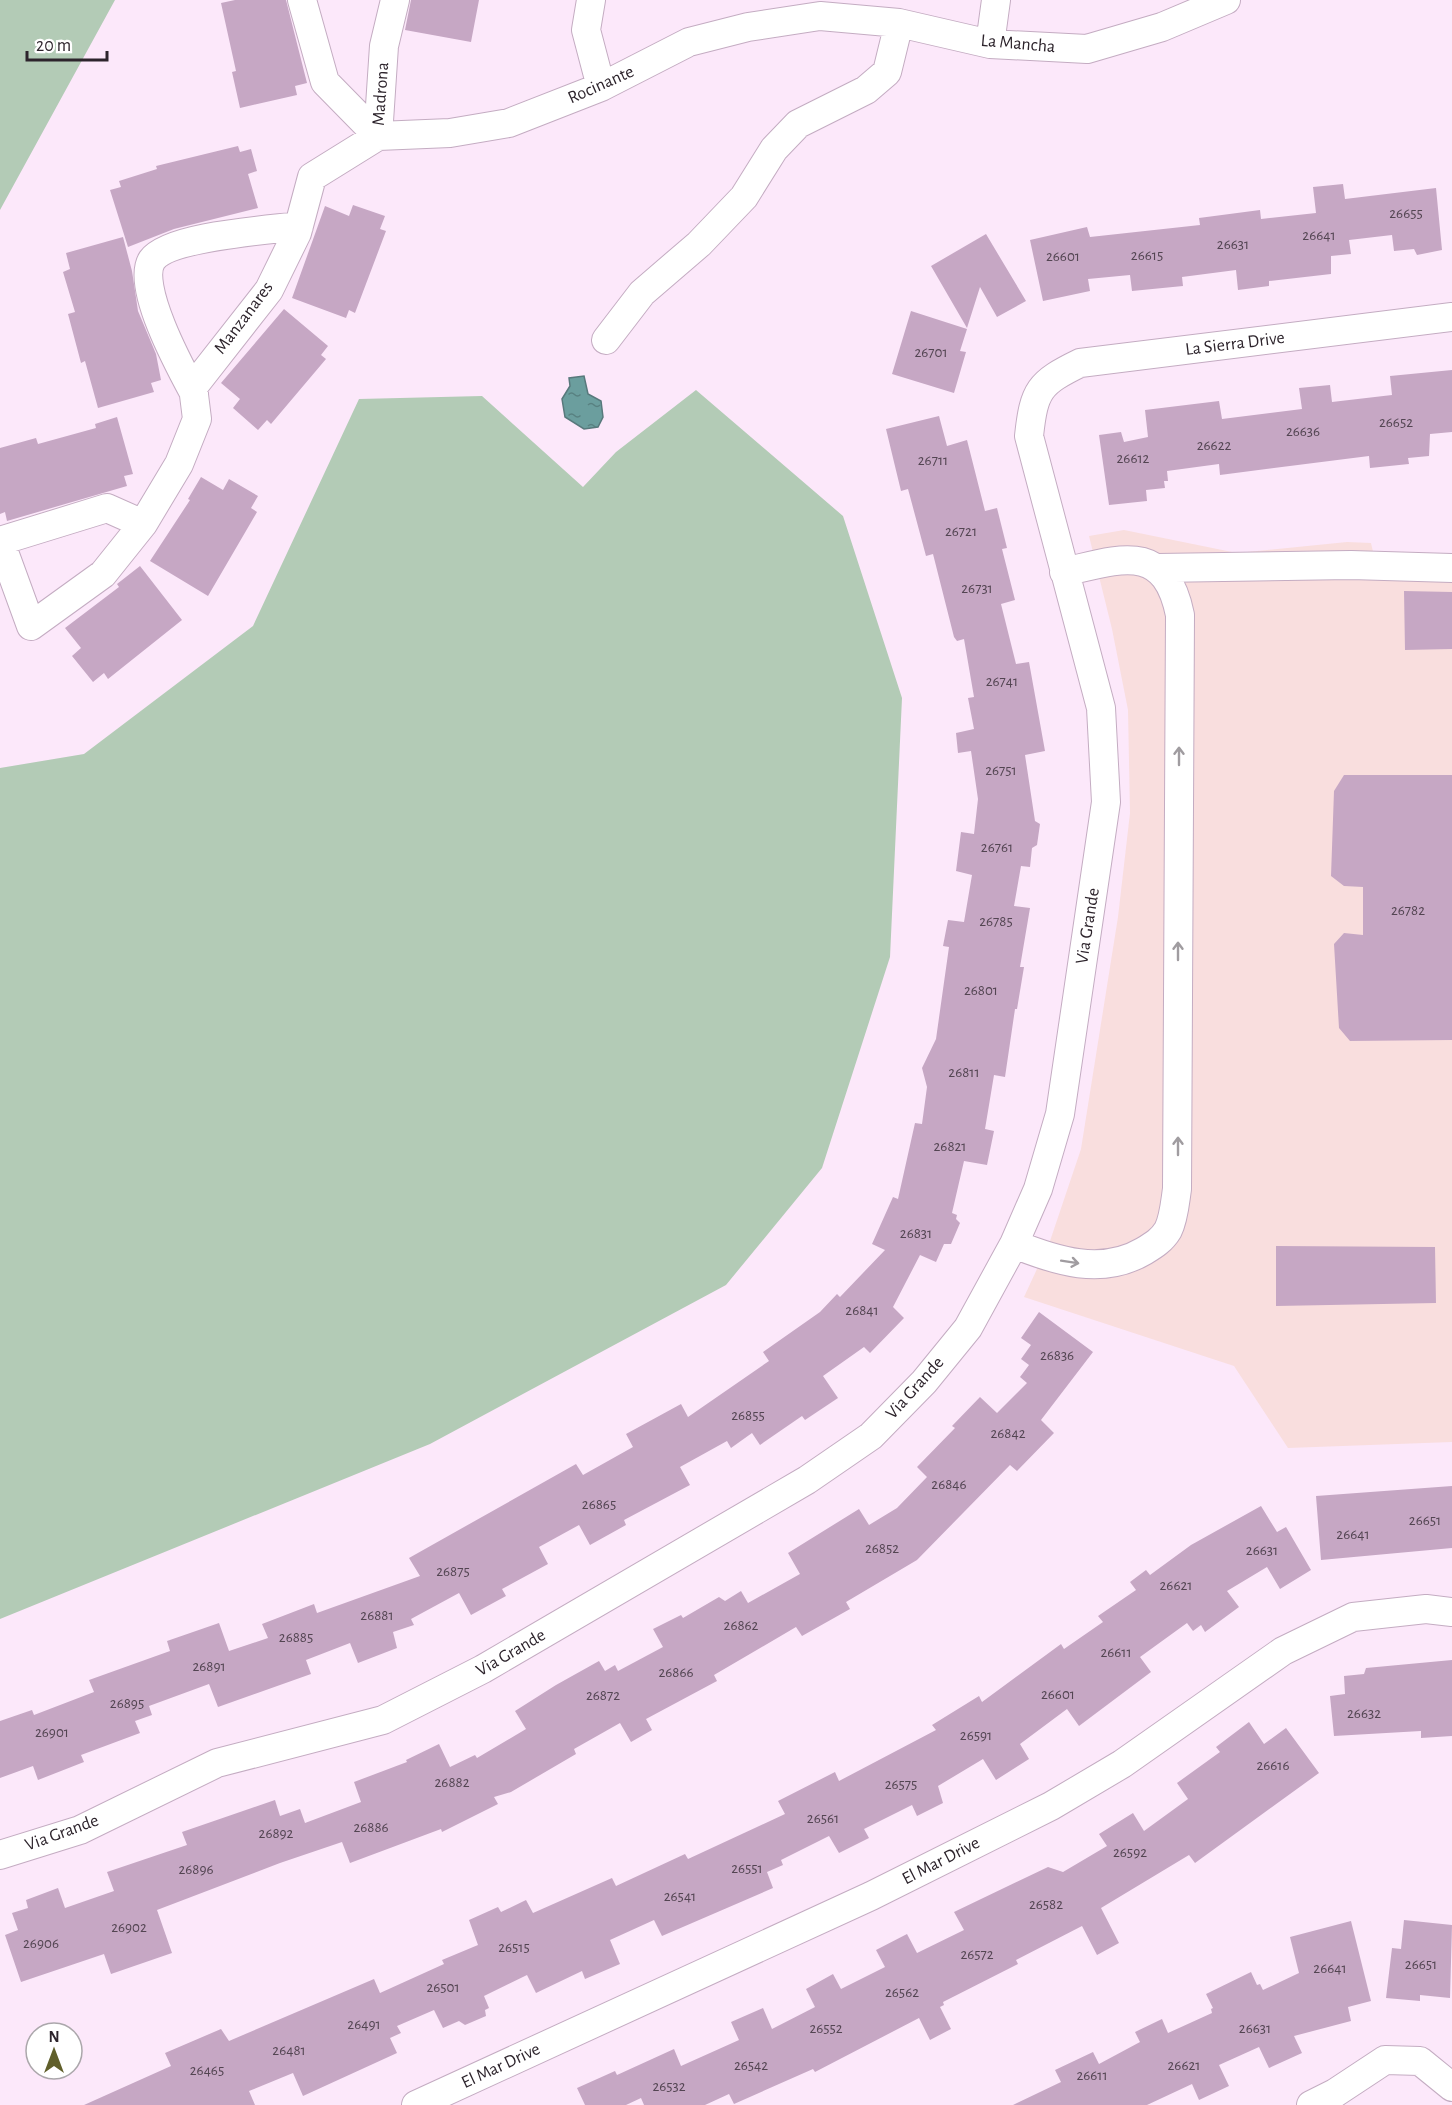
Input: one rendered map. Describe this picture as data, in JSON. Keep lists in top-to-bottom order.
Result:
{
  "streets": {
    "street": [
      "La Mancha",
      "Rocinante",
      "Madrona",
      "Manzanares",
      "La Sierra Drive",
      "Via Grande",
      "El Mar Drive"
    ]
  },
  "crossings": [
    ["La Mancha", "Rocinante"],
    ["Rocinante", "Madrona"],
    ["Rocinante", "Manzanares"],
    ["Madrona", "Manzanares"],
    ["La Sierra Drive", "Via Grande"]
  ],
  "house_numbers": [
    "26655",
    "26641",
    "26631",
    "26615",
    "26601",
    "26701",
    "26652",
    "26636",
    "26622",
    "26612",
    "26711",
    "26721",
    "26731",
    "26741",
    "26751",
    "26761",
    "26782",
    "26785",
    "26801",
    "26811",
    "26821",
    "26831",
    "26841",
    "26836",
    "26855",
    "26842",
    "26846",
    "26865",
    "26651",
    "26641",
    "26852",
    "26631",
    "26875",
    "26621",
    "26881",
    "26862",
    "26885",
    "26611",
    "26891",
    "26866",
    "26601",
    "26872",
    "26895",
    "26632",
    "26901",
    "26591",
    "26616",
    "26882",
    "26575",
    "26561",
    "26886",
    "26892",
    "26592",
    "26551",
    "26896",
    "26541",
    "26582",
    "26902",
    "26906",
    "26515",
    "26572",
    "26651",
    "26641",
    "26501",
    "26562",
    "26491",
    "26552",
    "26631",
    "26481",
    "26542",
    "26621",
    "26465",
    "26611",
    "26532"
  ],
  "scale_bar": "20 m",
  "north": "top"
}
